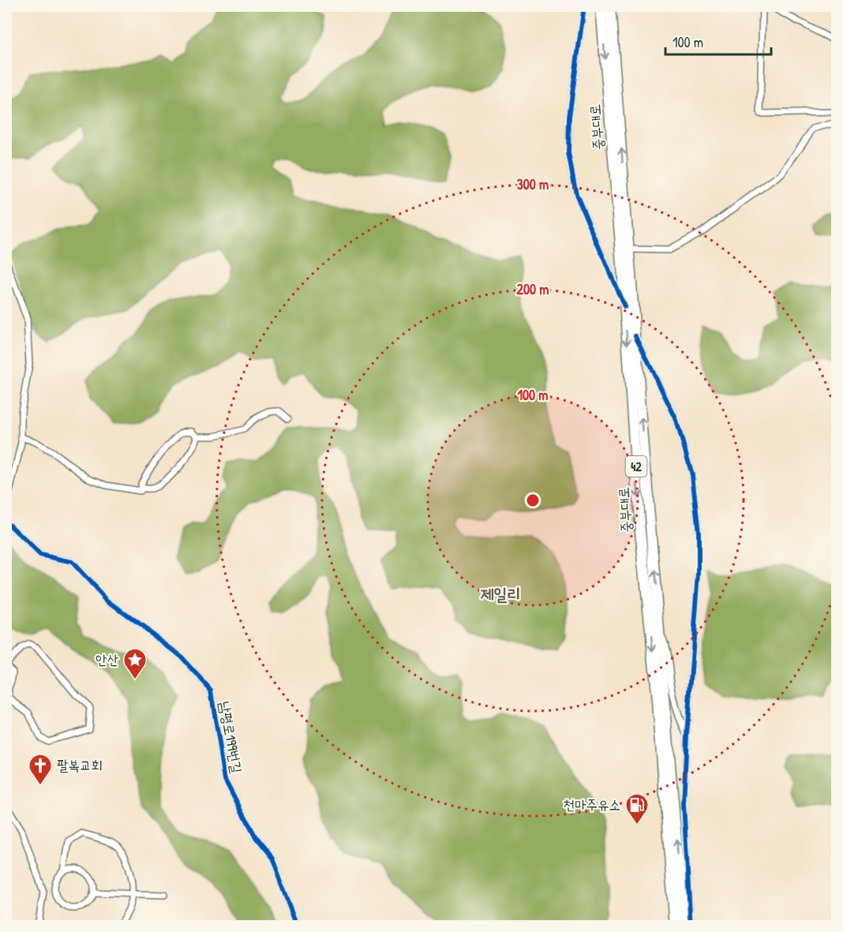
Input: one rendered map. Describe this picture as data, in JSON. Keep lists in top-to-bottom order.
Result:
{
  "streets": {
    "main road": ["중부대로", "42"],
    "street": ["남평로199번길"]
  },
  "districts": ["제일리"],
  "places": {
    "place": ["안산"],
    "church": ["팔복교회"],
    "fuel station": ["천마주유소"]
  },
  "scale_bar": "100 m",
  "rings": ["300 m", "200 m", "100 m"]
}
